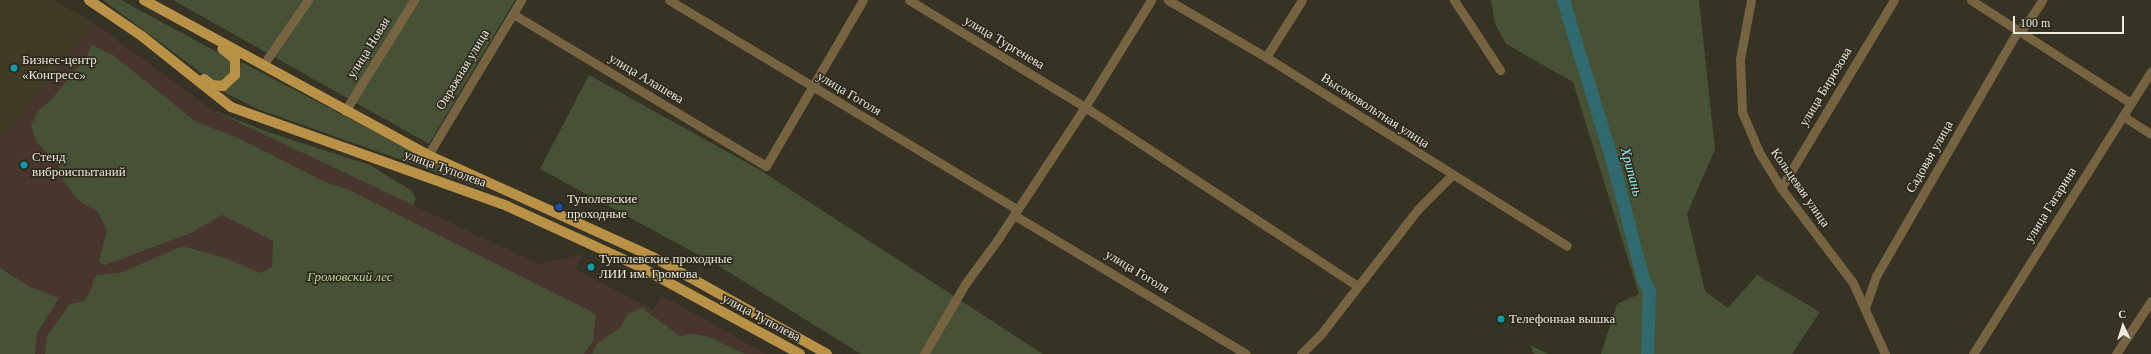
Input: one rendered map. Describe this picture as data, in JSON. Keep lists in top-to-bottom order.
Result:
{
  "streets": {
    "main road": ["улица Туполева"],
    "street": [
      "улица Тургенева",
      "улица Новая",
      "Овражная улица",
      "улица Алашева",
      "улица Бирюзова",
      "улица Гоголя",
      "Высоковольтная улица",
      "Садовая улица",
      "Кольцевая улица",
      "улица Гагарина"
    ]
  },
  "crossings": [
    ["улица Новая", "улица Туполева"],
    ["Овражная улица", "улица Алашева"],
    ["Овражная улица", "улица Туполева"],
    ["улица Алашева", "улица Гоголя"],
    ["улица Бирюзова", "Кольцевая улица"],
    ["Садовая улица", "Кольцевая улица"]
  ],
  "water": ["Хрипань"],
  "parks": ["Громовский лес"],
  "places": [
    "Бизнес-центр «Конгресс»",
    "Стенд виброиспытаний",
    "Туполевские проходные",
    "Туполевские проходные ЛИИ им. Громова",
    "Телефонная вышка"
  ],
  "scale_bar": "100 m",
  "north": "top"
}
